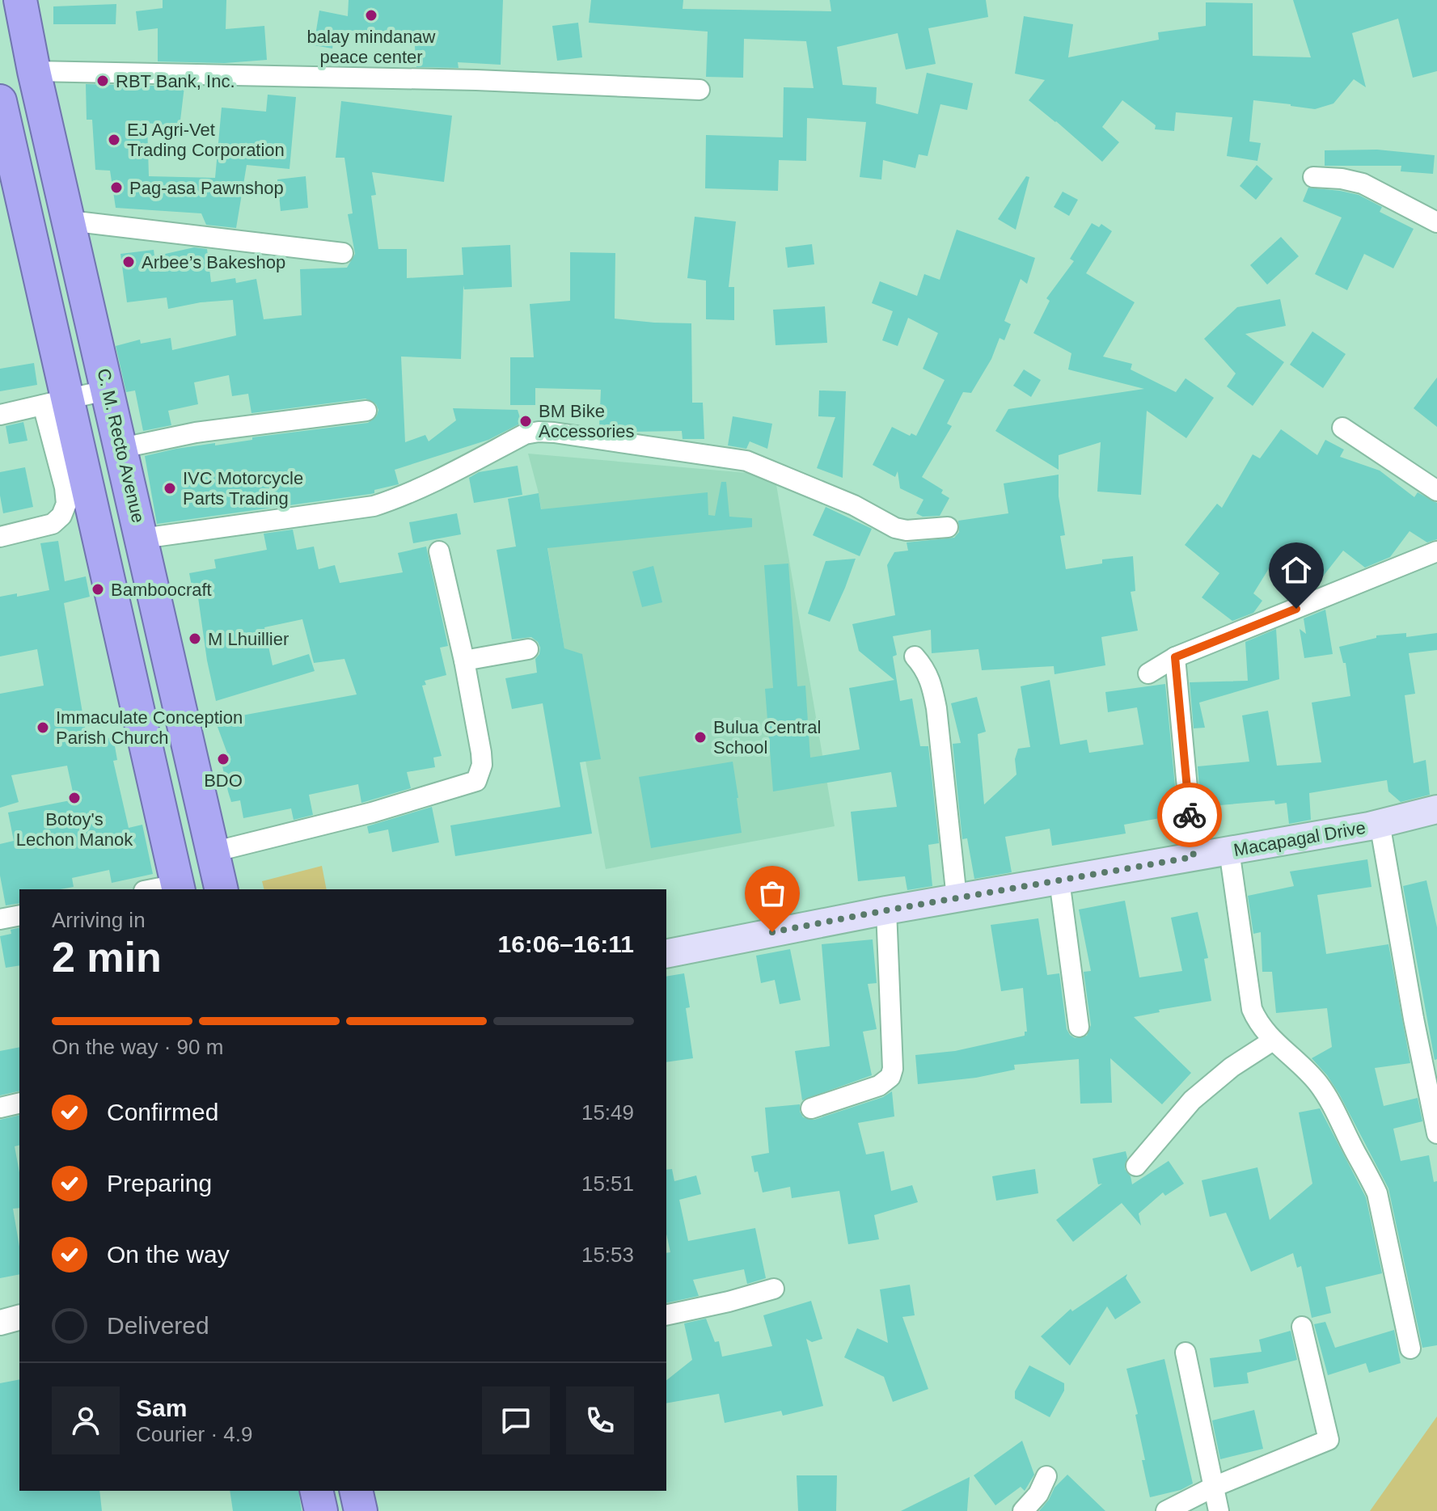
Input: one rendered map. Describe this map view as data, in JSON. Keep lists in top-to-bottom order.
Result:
{
  "streets": {
    "highway": ["C. M. Recto Avenue"],
    "main road": ["Macapagal Drive"]
  },
  "places": [
    "balay mindanaw peace center",
    "RBT Bank, Inc.",
    "EJ Agri-Vet Trading Corporation",
    "Pag-asa Pawnshop",
    "Arbee’s Bakeshop",
    "BM Bike Accessories",
    "IVC Motorcycle Parts Trading",
    "Bamboocraft",
    "M Lhuillier",
    "Immaculate Conception Parish Church",
    "Bulua Central School",
    "BDO",
    "Botoy's Lechon Manok"
  ],
  "page": {
    "heading": ["2 min", "Arriving in", "16:06–16:11"],
    "panel": ["Sam", "Courier · 4.9"],
    "bar": "On the way · 90 m",
    "list": [
      ["Confirmed", "15:49"],
      ["Preparing", "15:51"],
      ["On the way", "15:53"],
      "Delivered"
    ]
  }
}
